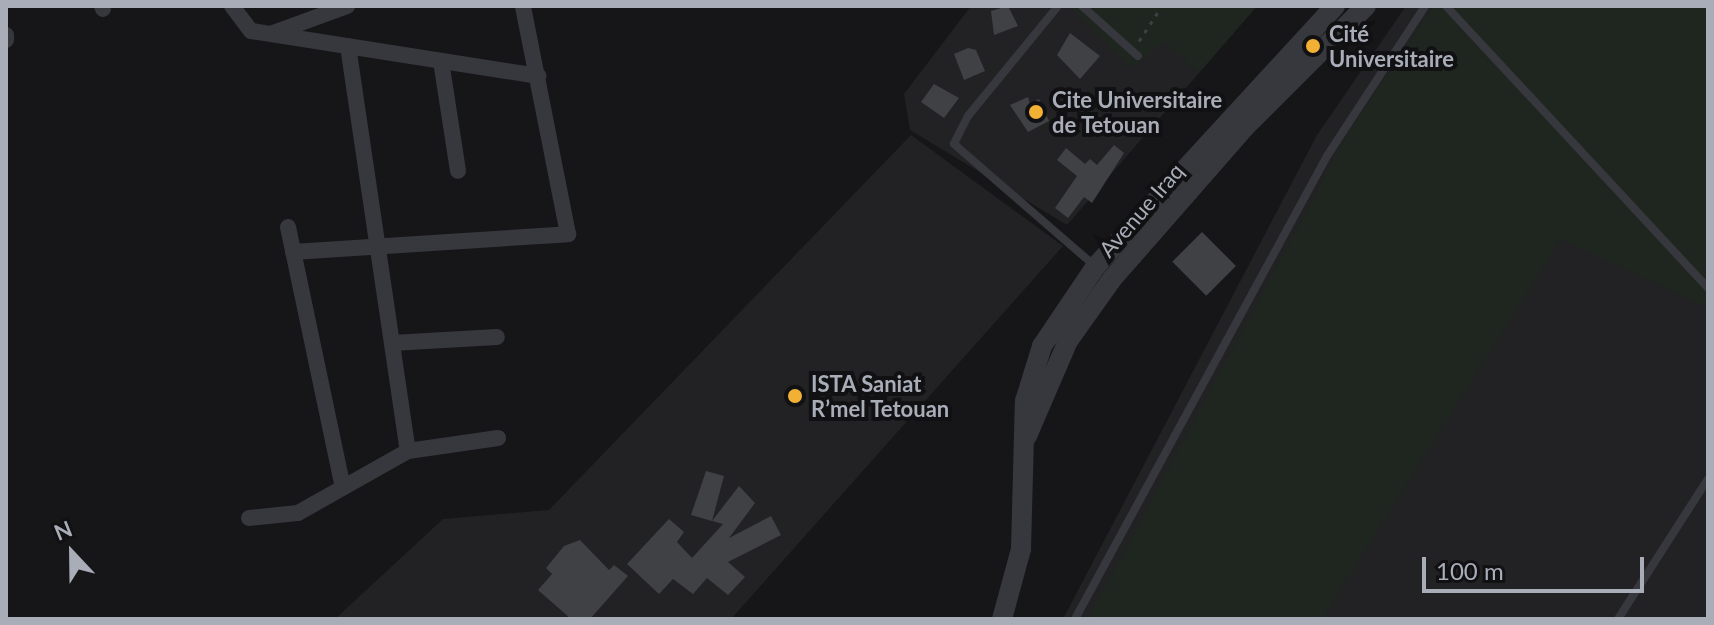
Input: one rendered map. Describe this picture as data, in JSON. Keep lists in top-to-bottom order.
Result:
{
  "streets": {
    "street": ["Avenue Iraq"]
  },
  "places": ["Cité Universitaire", "Cite Universitaire de Tetouan", "ISTA Saniat R’mel Tetouan"],
  "scale_bar": "100 m",
  "north": "top"
}
